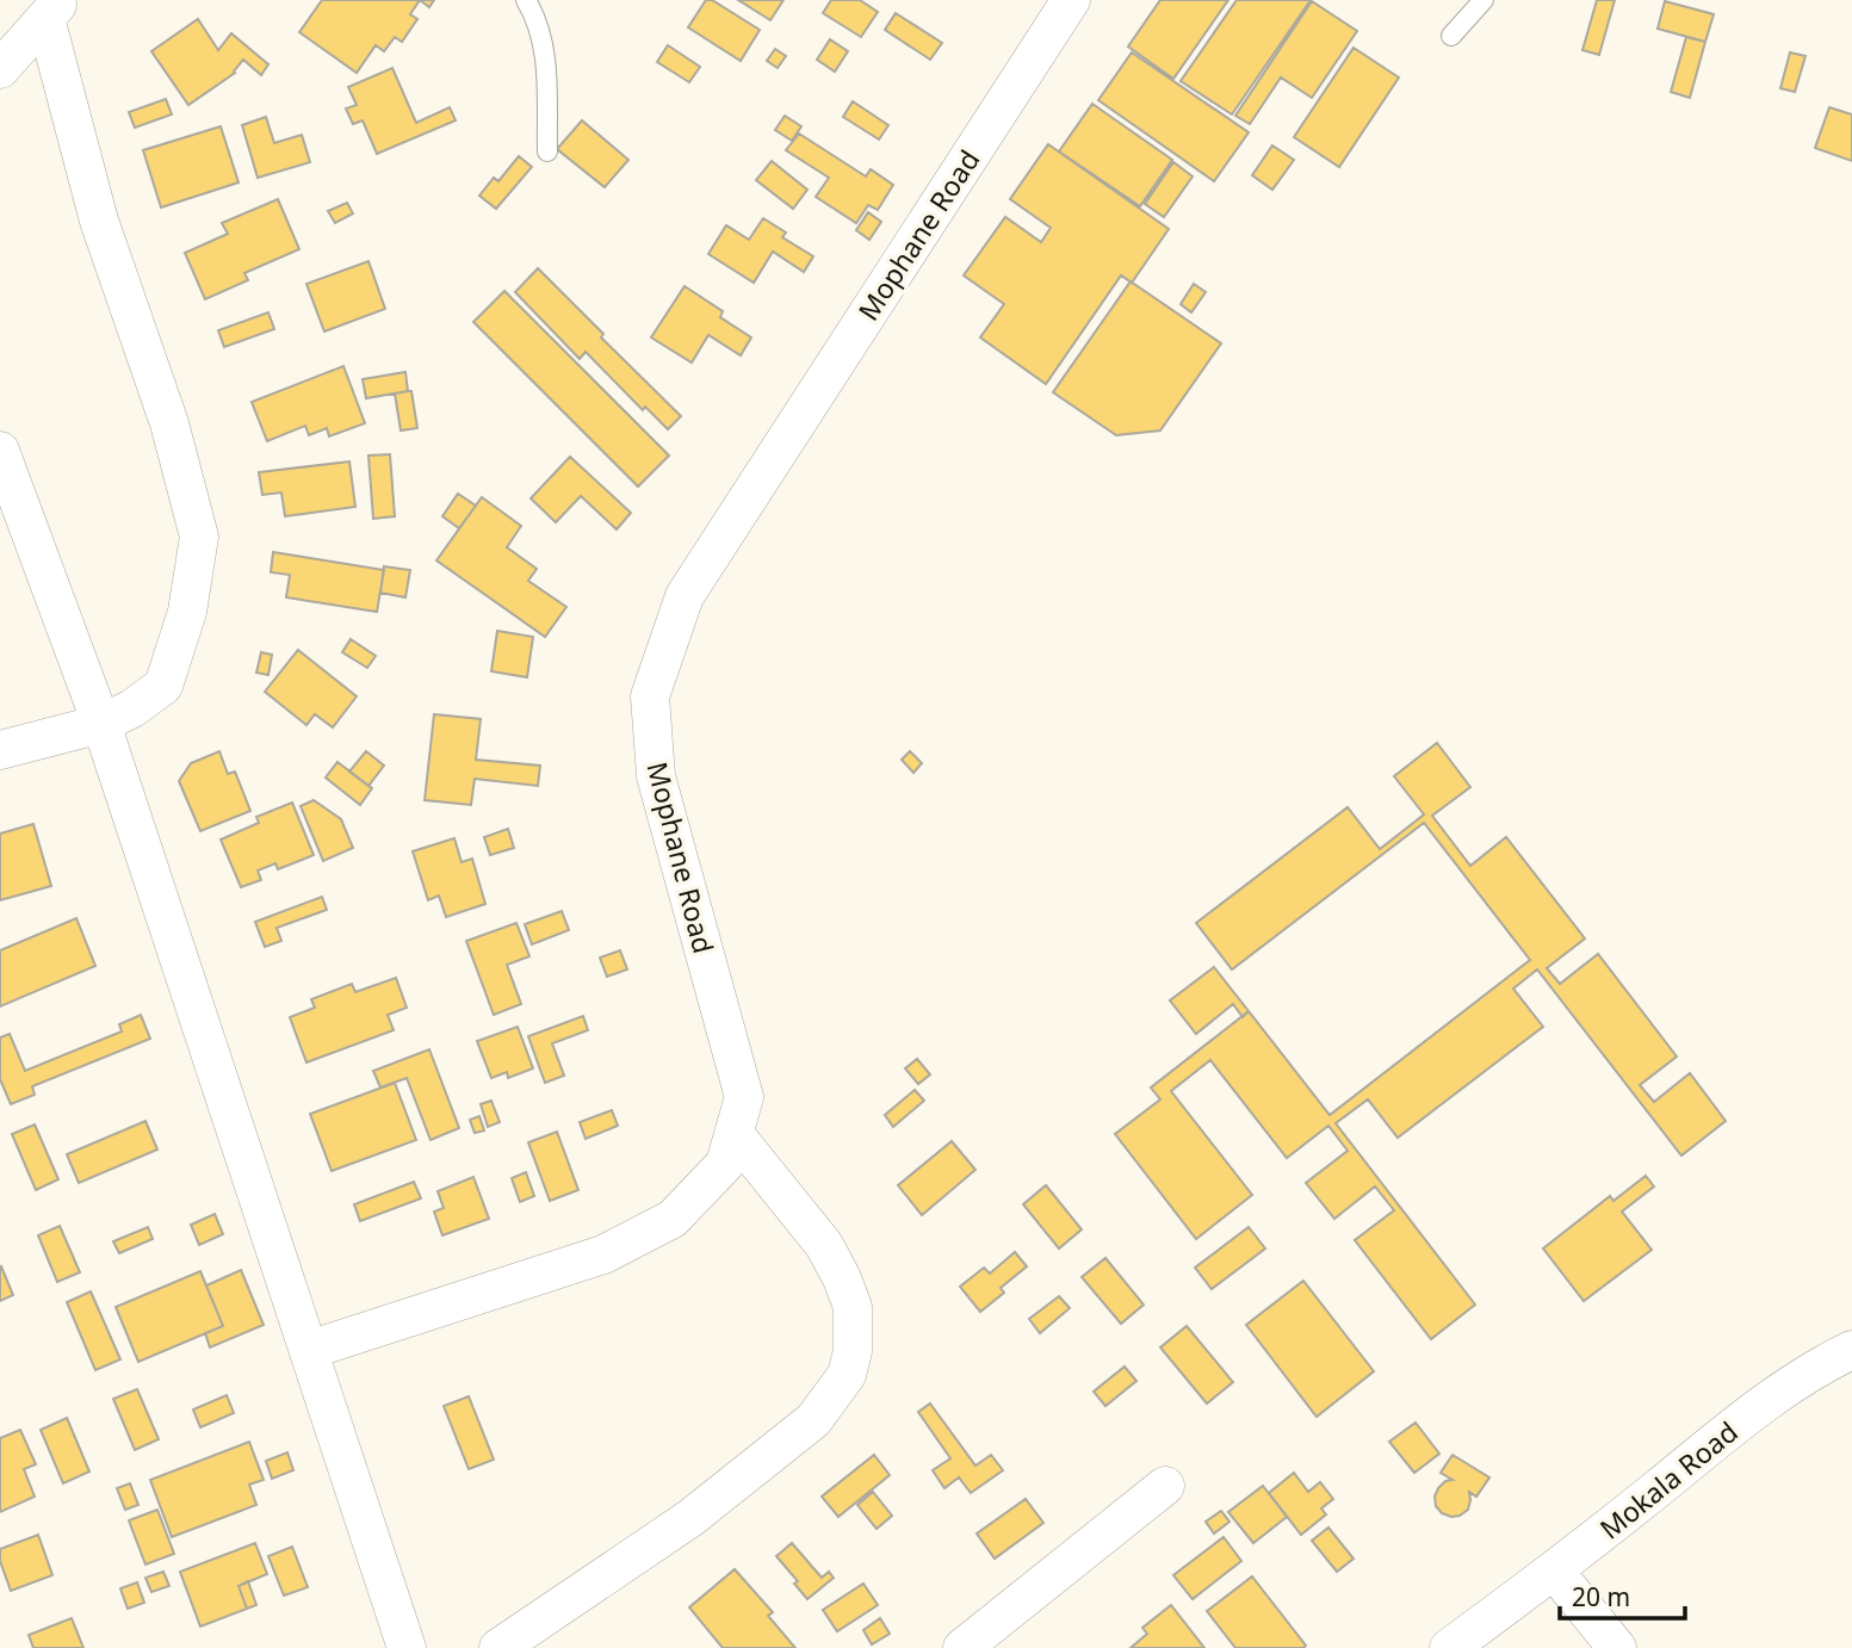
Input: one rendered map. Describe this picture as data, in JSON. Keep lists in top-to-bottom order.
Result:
{
  "streets": {
    "street": ["Mophane Road", "Mokala Road"]
  },
  "scale_bar": "20 m"
}
